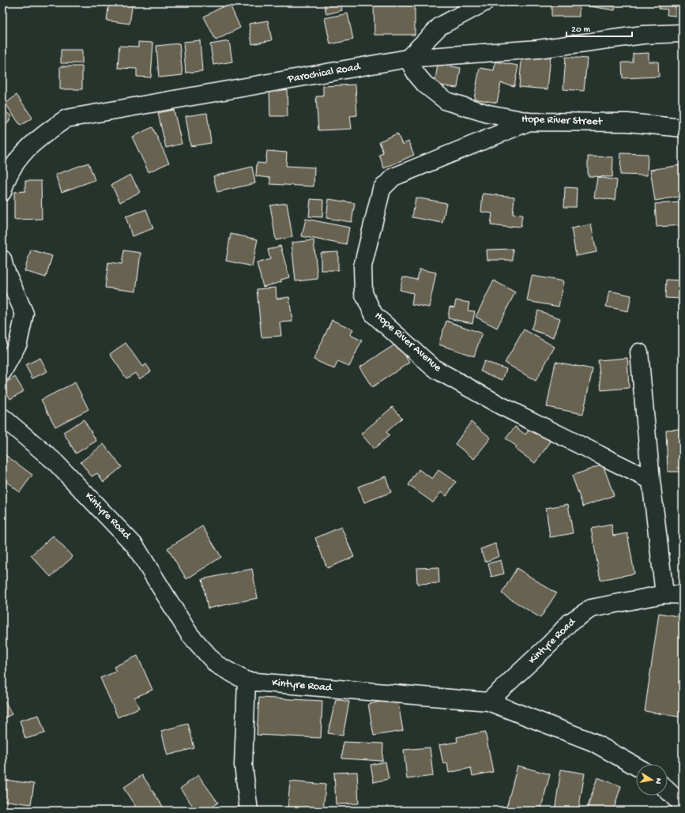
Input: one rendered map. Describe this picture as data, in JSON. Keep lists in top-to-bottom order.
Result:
{
  "streets": {
    "street": [
      "Parochical Road",
      "Hope River Street",
      "Hope River Avenue",
      "Kintyre Road"
    ]
  },
  "crossings": [
    ["Parochical Road", "Hope River Street"],
    ["Hope River Street", "Hope River Avenue"]
  ],
  "scale_bar": "20 m",
  "north": "right"
}
